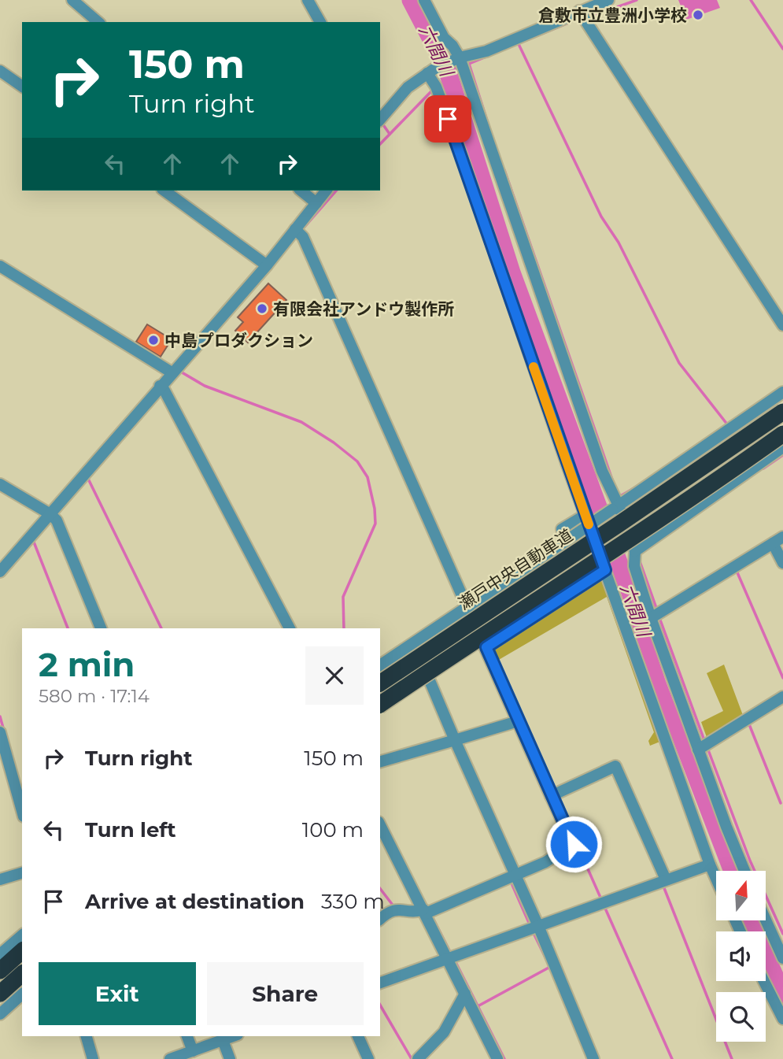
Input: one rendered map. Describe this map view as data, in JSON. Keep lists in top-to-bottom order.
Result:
{
  "streets": {
    "highway": ["瀬戸中央自動車道"]
  },
  "water": ["六間川"],
  "places": ["倉敷市立豊洲小学校", "有限会社アンドウ製作所", "中島プロダクション"],
  "north": "top",
  "page": {
    "turn": ["150 m", "Turn right"],
    "heading": ["2 min", "580 m · 17:14"],
    "list": [
      {
        "name": "Turn right",
        "value": "150 m"
      },
      {
        "name": "Turn left",
        "value": "100 m"
      },
      {
        "name": "Arrive at destination",
        "value": "330 m"
      }
    ],
    "buttons": ["Exit", "Share"]
  }
}
